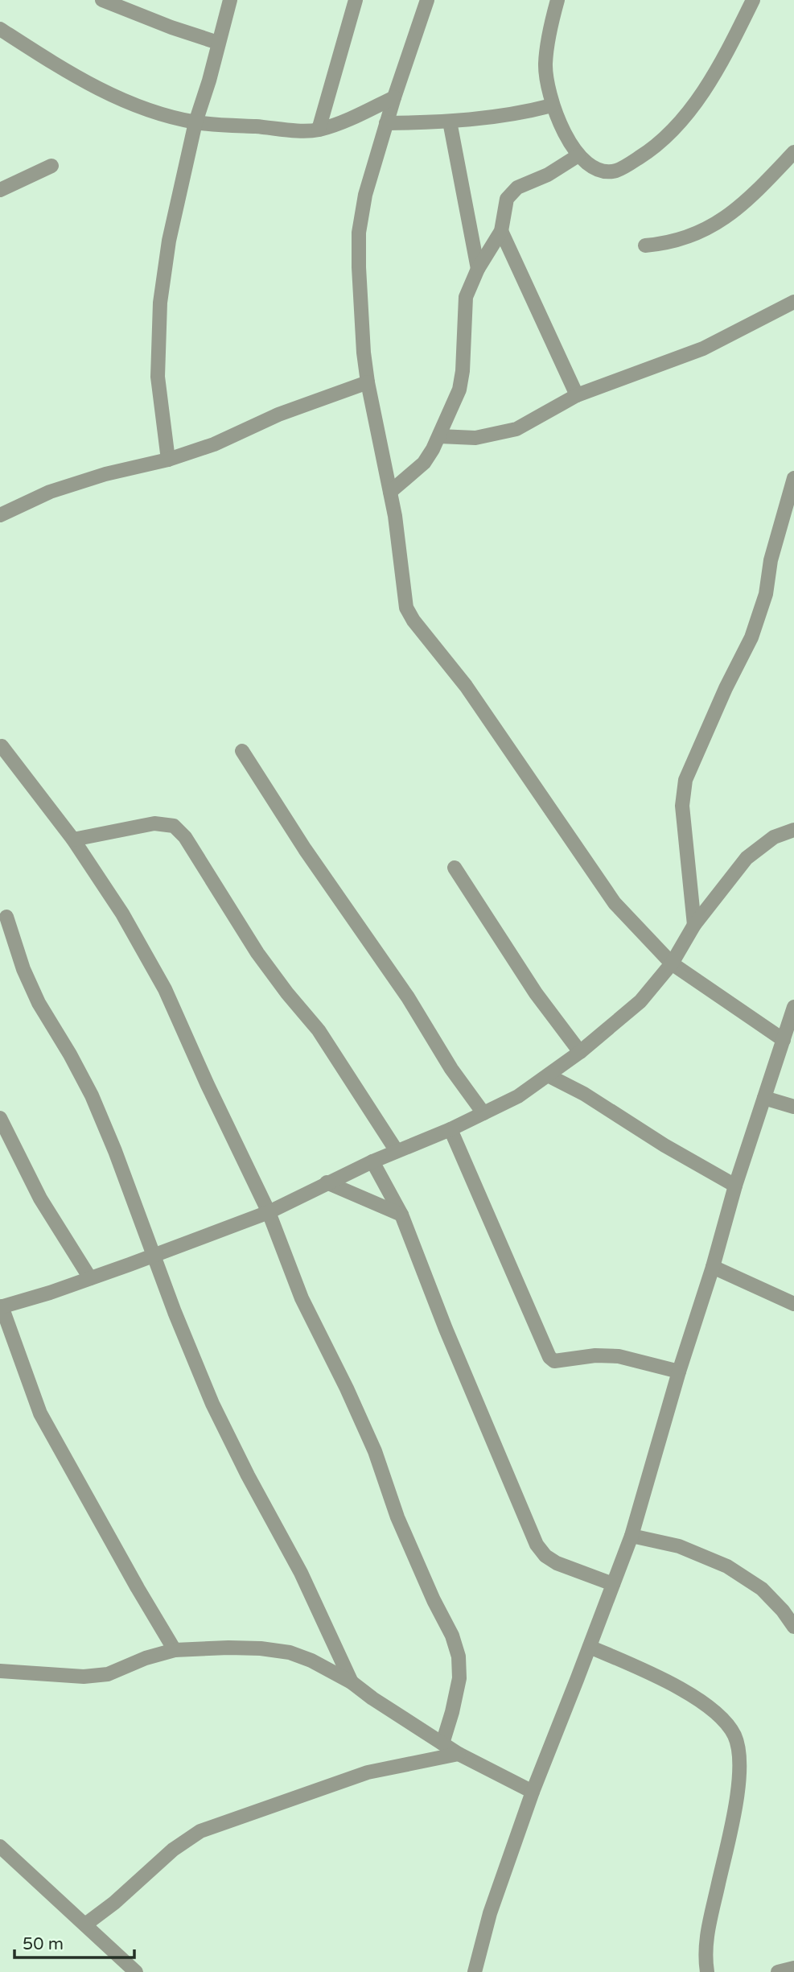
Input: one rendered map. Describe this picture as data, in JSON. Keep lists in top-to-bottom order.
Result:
{
  "scale_bar": "50 m"
}
